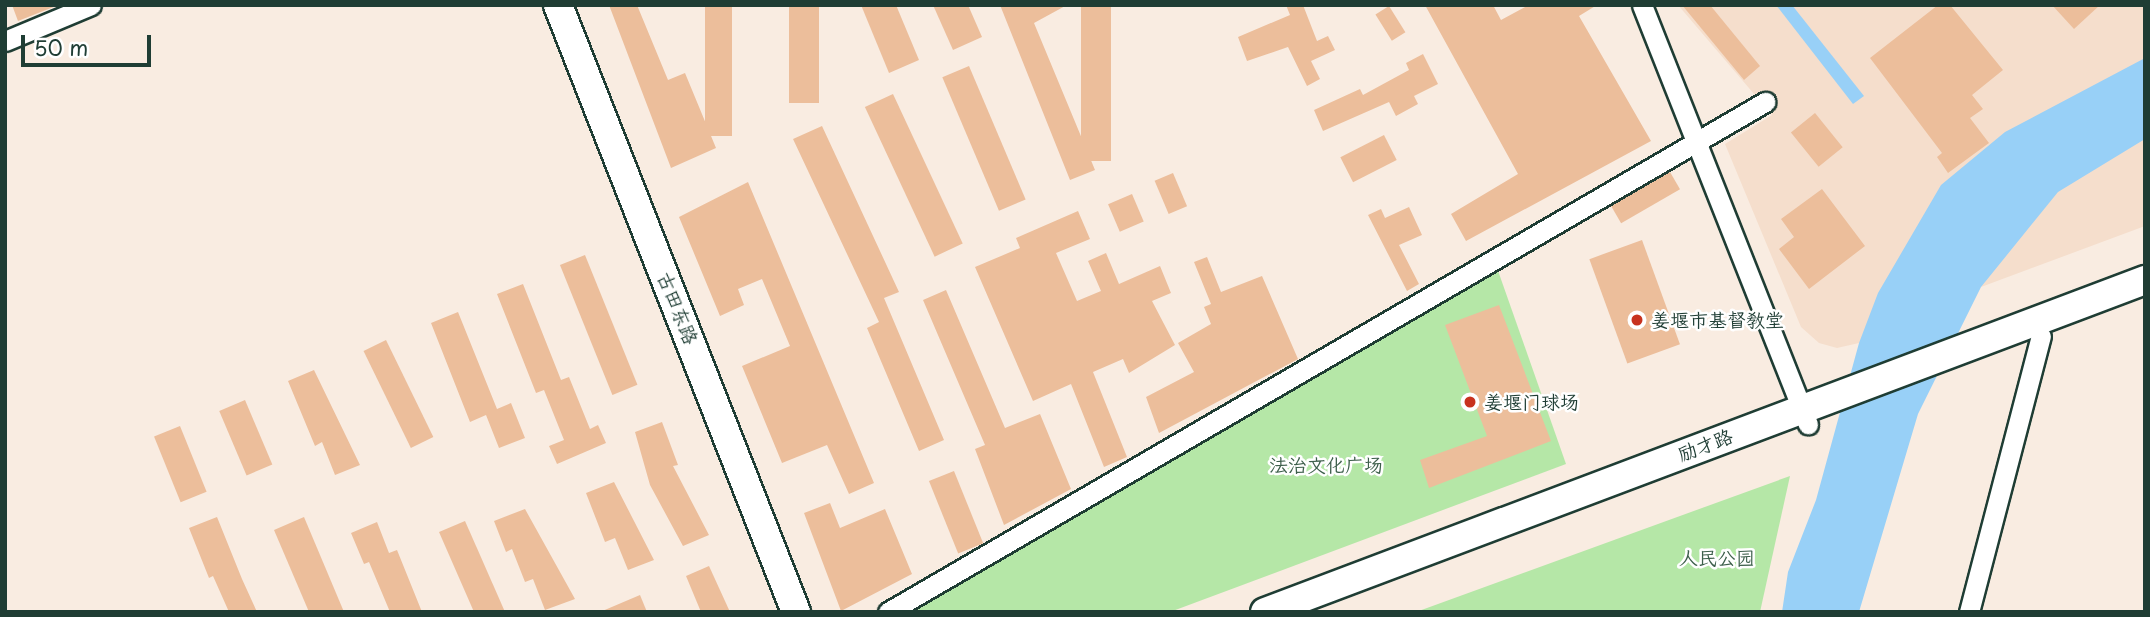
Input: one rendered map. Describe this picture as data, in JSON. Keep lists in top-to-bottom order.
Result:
{
  "streets": {
    "street": ["古田东路", "励才路"]
  },
  "parks": ["法治文化广场", "人民公园"],
  "places": ["姜堰市基督教堂", "姜堰门球场"],
  "scale_bar": "50 m"
}
